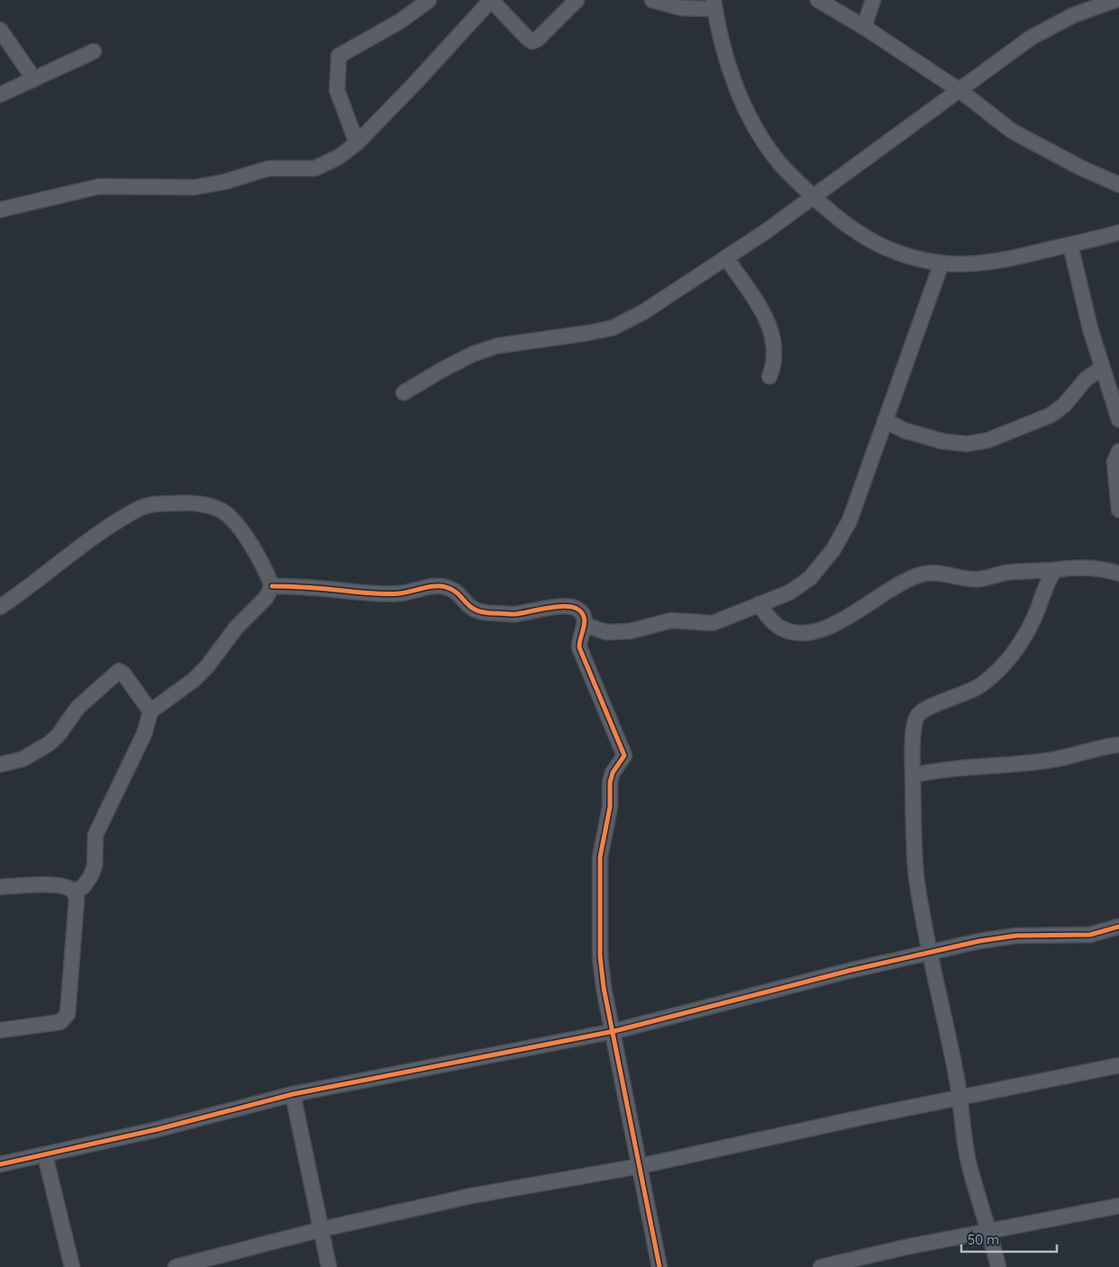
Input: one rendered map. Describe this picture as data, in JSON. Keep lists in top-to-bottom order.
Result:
{
  "scale_bar": "50 m"
}
